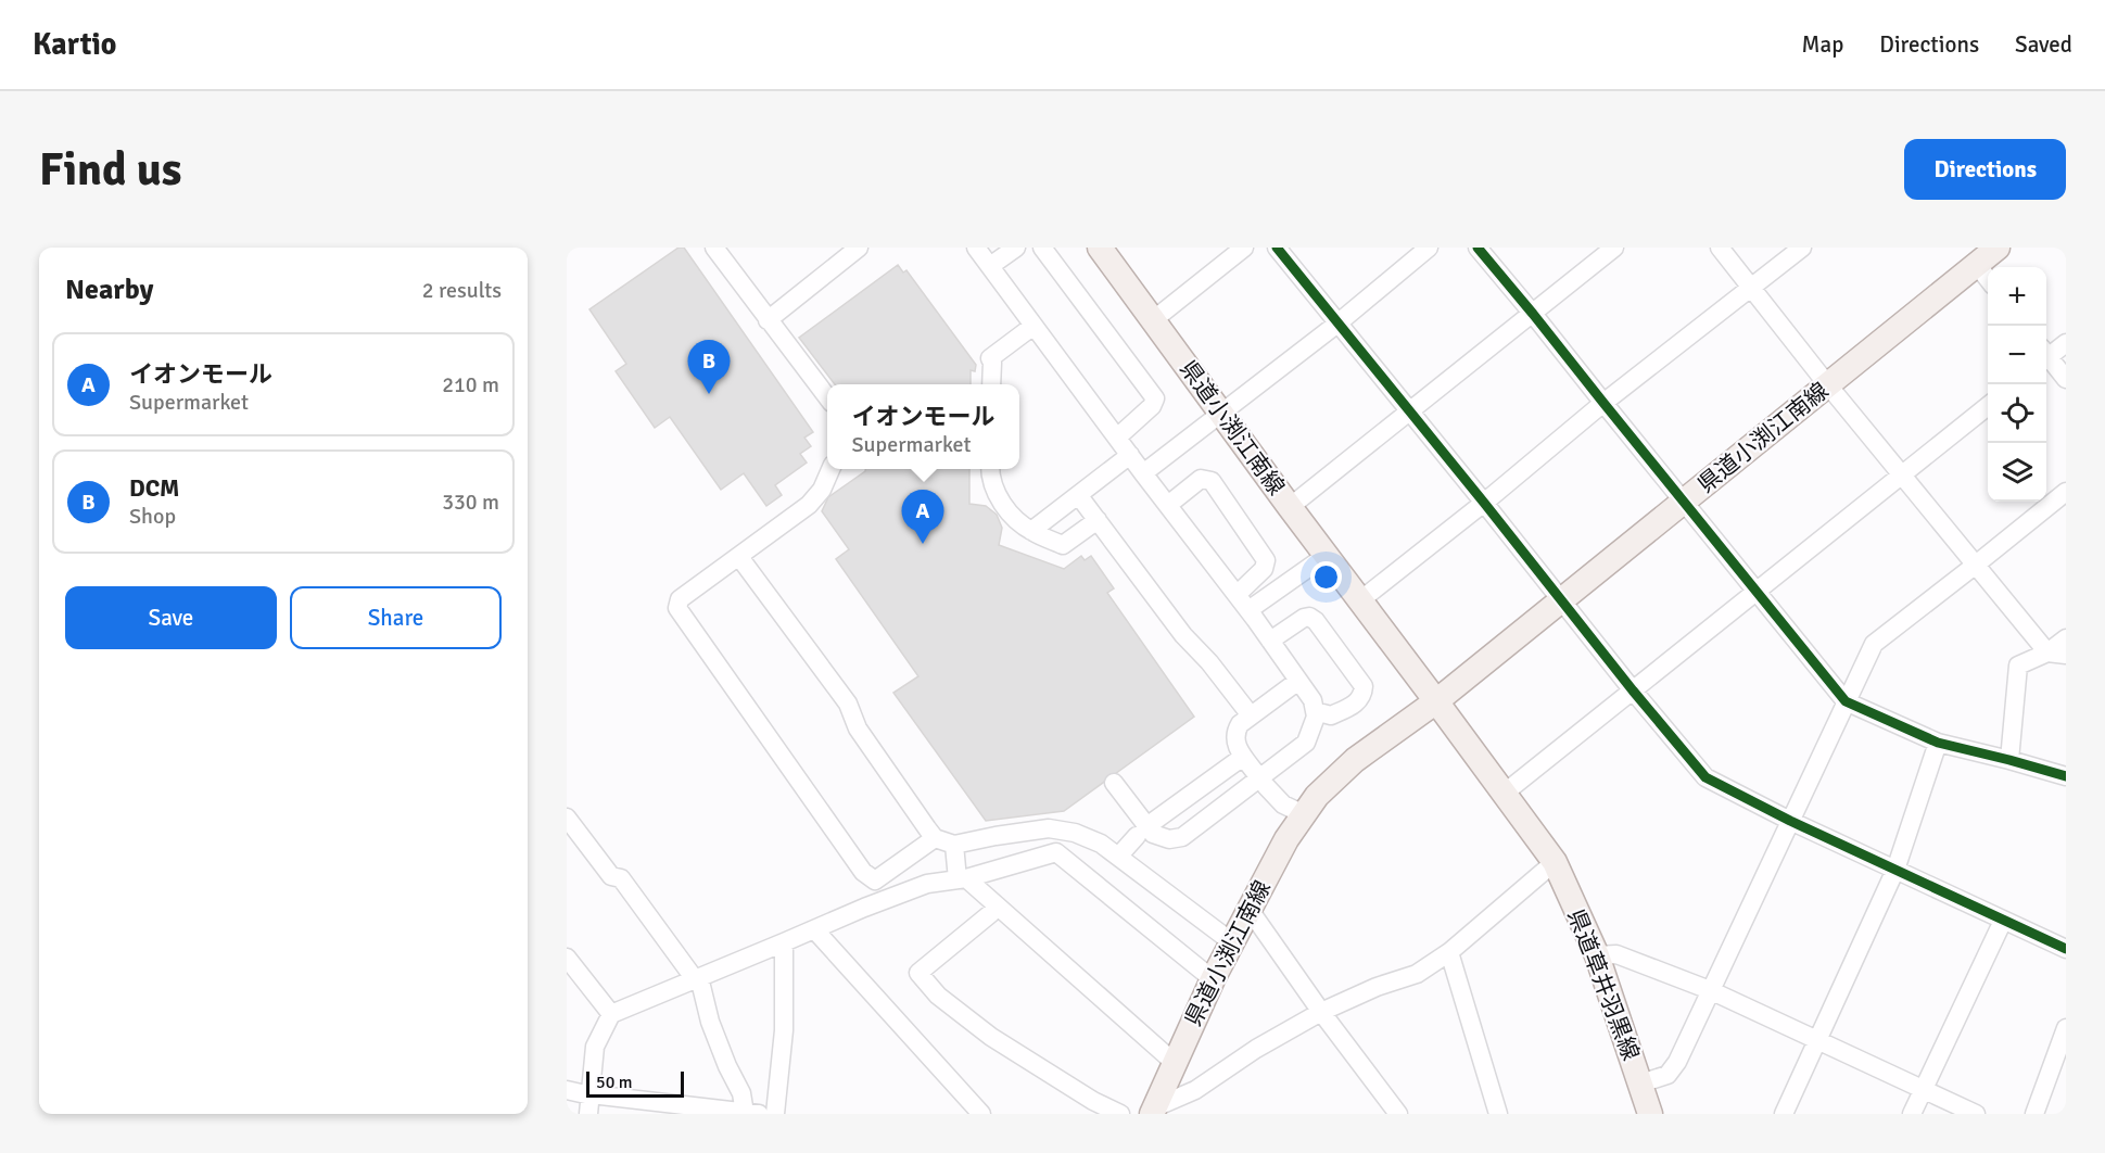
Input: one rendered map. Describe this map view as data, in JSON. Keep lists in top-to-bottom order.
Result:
{
  "streets": {
    "main road": ["県道小渕江南線", "県道草井羽黒線"]
  },
  "crossings": [
    ["県道小渕江南線", "県道草井羽黒線"]
  ],
  "scale_bar": "50 m",
  "page": {
    "header": "Kartio",
    "nav": ["Map", "Directions", "Saved"],
    "buttons": [
      "Directions",
      ["Save", "Share"]
    ],
    "title": "Find us",
    "heading": ["Nearby", "2 results"],
    "map_buttons": ["+", "−"],
    "list": [
      {
        "mark": "A",
        "name": "イオンモール",
        "note": "Supermarket",
        "value": "210 m"
      },
      {
        "mark": "B",
        "name": "DCM",
        "note": "Shop",
        "value": "330 m"
      }
    ],
    "pins": ["B", "A"],
    "popup": ["イオンモール", "Supermarket"],
    "scale": "50 m"
  }
}
